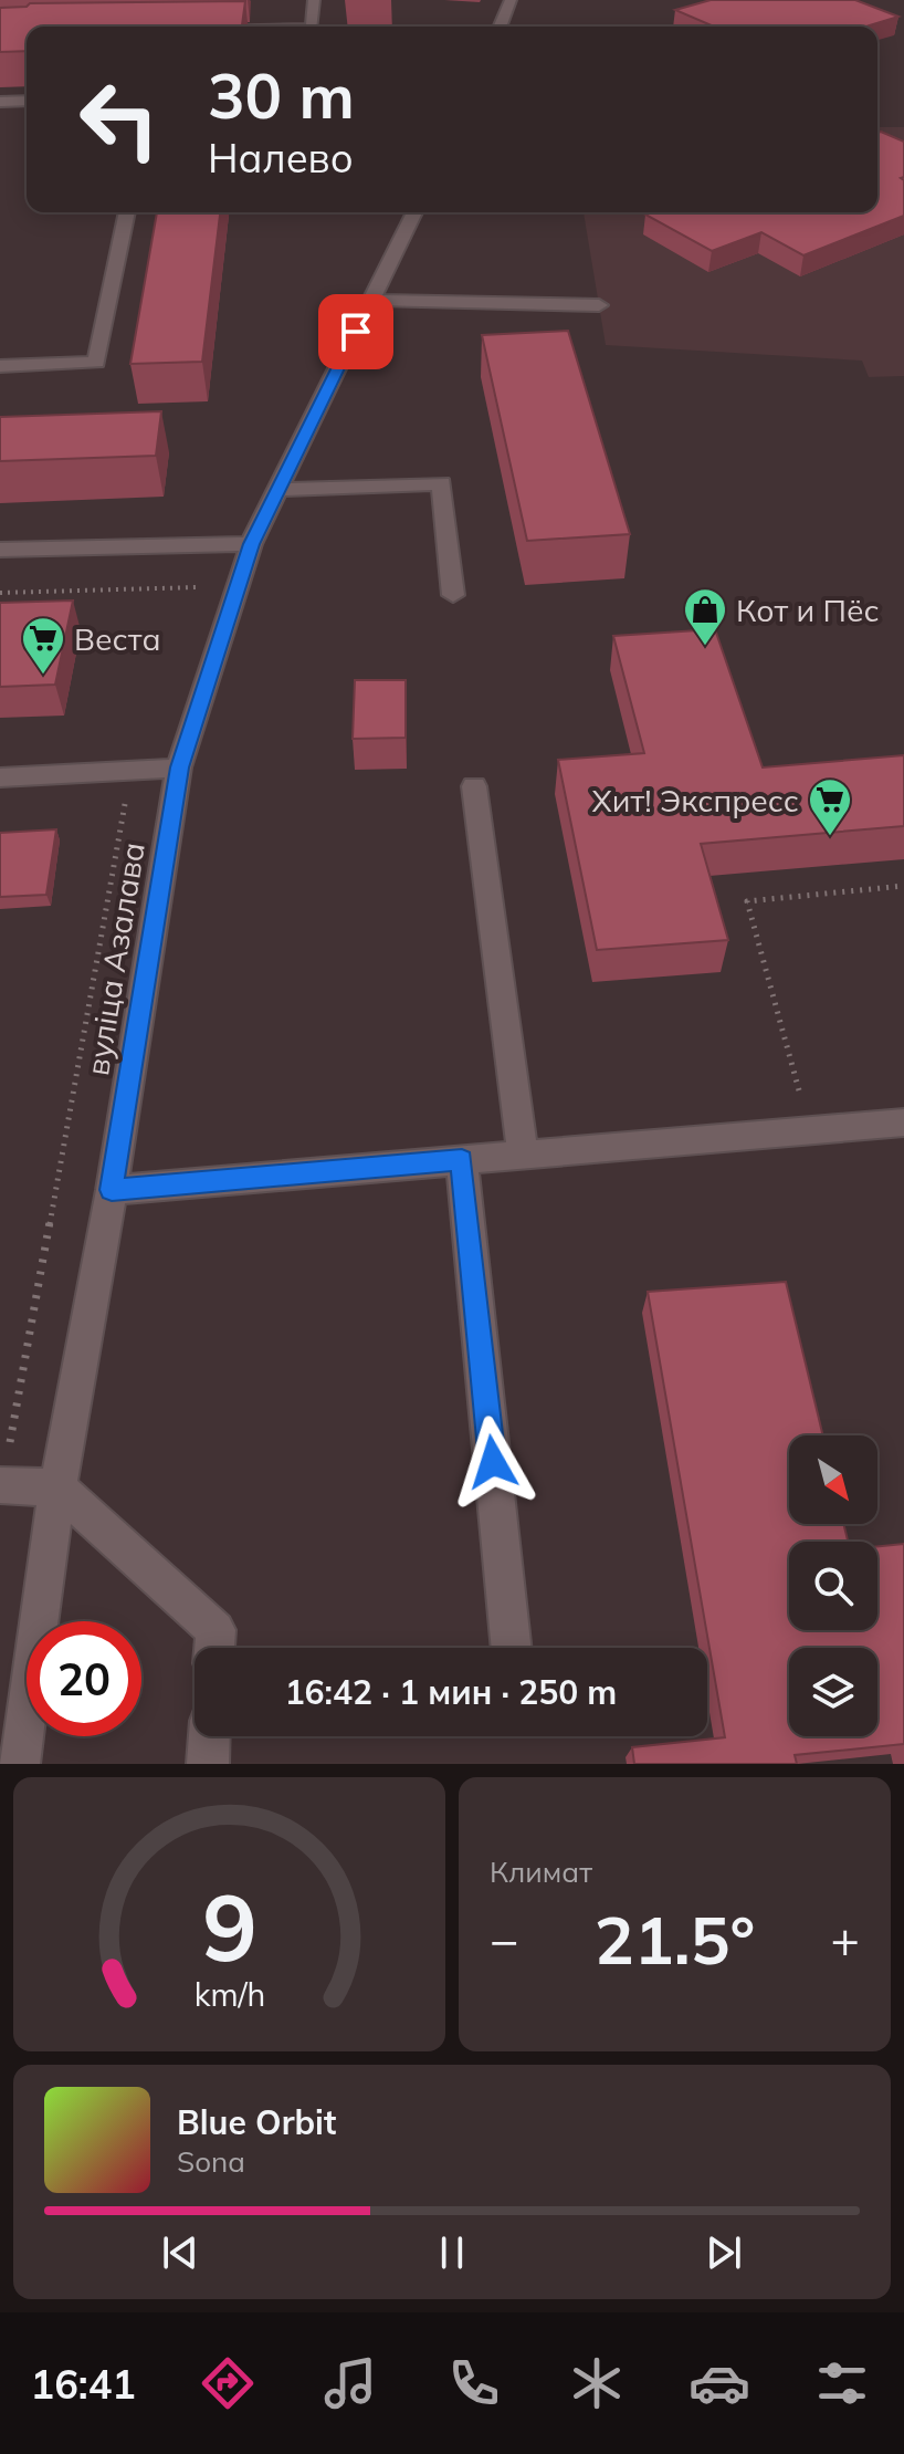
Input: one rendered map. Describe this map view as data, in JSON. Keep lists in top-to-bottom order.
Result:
{
  "streets": {
    "street": ["вуліца Азалава"]
  },
  "places": {
    "shop": ["Кот и Пёс"],
    "supermarket": ["Веста", "Хит! Экспресс"]
  },
  "north": "bottom right",
  "page": {
    "turn": ["30 m", "Налево"],
    "limit": "20",
    "trip": "16:42 · 1 мин · 250 m",
    "tile": "Климат",
    "heat": ["−", "21.5°", "+"],
    "song": ["Blue Orbit", "Sona"],
    "tabs": "16:41",
    "gauge": ["9", "km/h"]
  }
}
